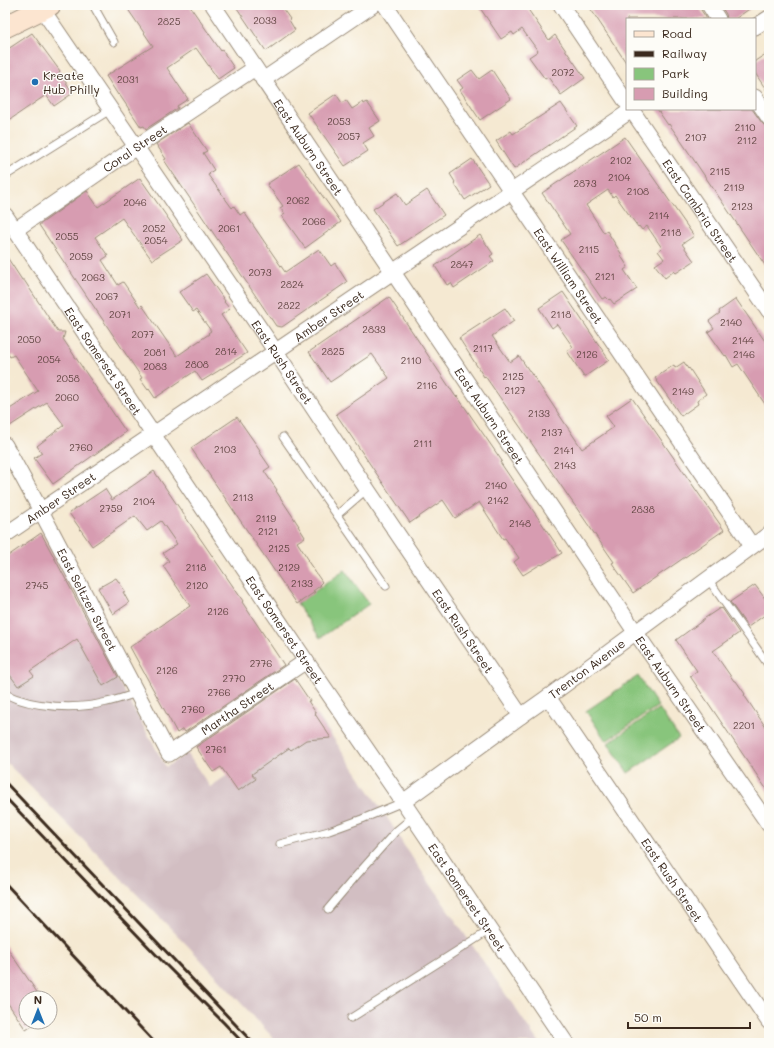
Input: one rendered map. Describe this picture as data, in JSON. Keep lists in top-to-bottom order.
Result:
{
  "streets": {
    "street": [
      "East Auburn Street",
      "Coral Street",
      "East Cambria Street",
      "East William Street",
      "Amber Street",
      "East Somerset Street",
      "East Rush Street",
      "East Seltzer Street",
      "Trenton Avenue",
      "Martha Street"
    ]
  },
  "crossings": [
    ["East Auburn Street", "Coral Street"],
    ["East Auburn Street", "Amber Street"],
    ["East Auburn Street", "Trenton Avenue"],
    ["Coral Street", "East Somerset Street"],
    ["Coral Street", "East Rush Street"],
    ["East William Street", "Amber Street"],
    ["East William Street", "Trenton Avenue"],
    ["Amber Street", "East Somerset Street"],
    ["Amber Street", "East Rush Street"],
    ["Amber Street", "East Seltzer Street"],
    ["East Somerset Street", "Trenton Avenue"],
    ["East Somerset Street", "Martha Street"],
    ["East Rush Street", "Trenton Avenue"],
    ["East Seltzer Street", "Martha Street"]
  ],
  "places": ["Kreate Hub Philly"],
  "house_numbers": [
    "2033",
    "2825",
    "2072",
    "2031",
    "2053",
    "2110",
    "2057",
    "2107",
    "2112",
    "2102",
    "2115",
    "2104",
    "2873",
    "2119",
    "2108",
    "2062",
    "2046",
    "2123",
    "2114",
    "2066",
    "2052",
    "2061",
    "2118",
    "2055",
    "2054",
    "2115",
    "2059",
    "2847",
    "2073",
    "2121",
    "2063",
    "2824",
    "2067",
    "2822",
    "2071",
    "2118",
    "2140",
    "2833",
    "2077",
    "2050",
    "2144",
    "2117",
    "2814",
    "2825",
    "2081",
    "2126",
    "2146",
    "2054",
    "2110",
    "2808",
    "2083",
    "2125",
    "2058",
    "2116",
    "2127",
    "2149",
    "2060",
    "2133",
    "2137",
    "2111",
    "2760",
    "2103",
    "2141",
    "2143",
    "2140",
    "2113",
    "2142",
    "2104",
    "2759",
    "2838",
    "2119",
    "2148",
    "2121",
    "2125",
    "2118",
    "2129",
    "2133",
    "2745",
    "2120",
    "2126",
    "2776",
    "2126",
    "2770",
    "2766",
    "2760",
    "2201",
    "2761"
  ],
  "legend": [
    "Road",
    "Railway",
    "Park",
    "Building"
  ],
  "scale_bar": "50 m",
  "north": "top"
}
